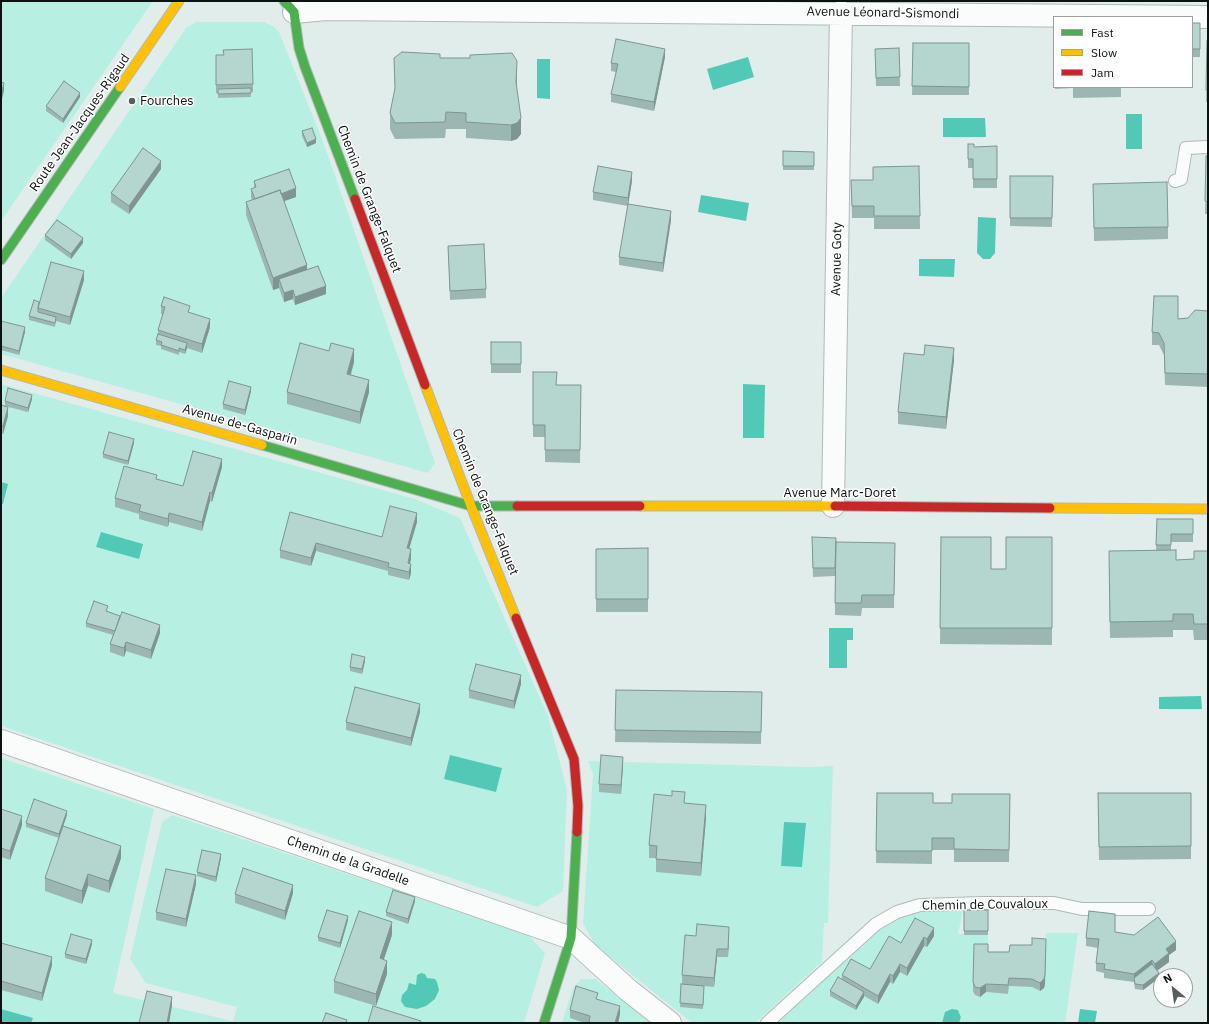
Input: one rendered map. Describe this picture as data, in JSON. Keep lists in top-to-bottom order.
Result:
{
  "streets": {
    "street": [
      "Avenue Léonard-Sismondi",
      "Route Jean-Jacques-Rigaud",
      "Chemin de Grange-Falquet",
      "Avenue Goty",
      "Avenue de-Gasparin",
      "Avenue Marc-Doret",
      "Chemin de la Gradelle"
    ],
    "lane": ["Chemin de Couvaloux"]
  },
  "crossings": [
    ["Avenue Léonard-Sismondi", "Chemin de Grange-Falquet"],
    ["Avenue Léonard-Sismondi", "Avenue Goty"],
    ["Chemin de Grange-Falquet", "Avenue de-Gasparin"],
    ["Chemin de Grange-Falquet", "Avenue Marc-Doret"],
    ["Chemin de Grange-Falquet", "Chemin de la Gradelle"],
    ["Avenue Goty", "Avenue Marc-Doret"],
    ["Avenue de-Gasparin", "Avenue Marc-Doret"]
  ],
  "places": ["Fourches"],
  "legend": ["Fast", "Slow", "Jam"],
  "north": "top left"
}
